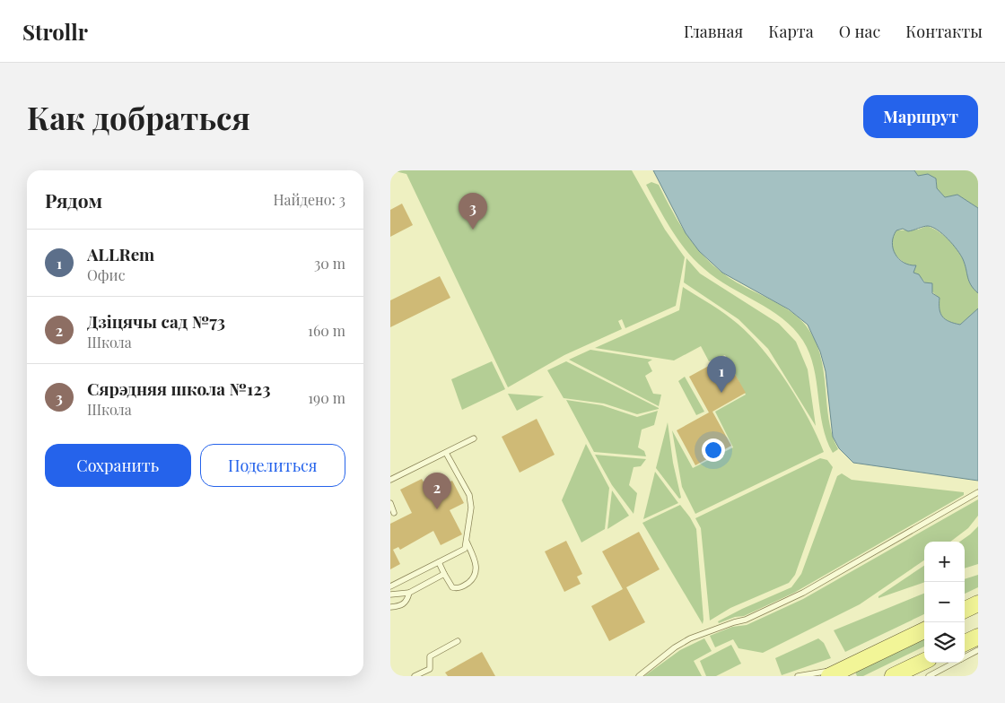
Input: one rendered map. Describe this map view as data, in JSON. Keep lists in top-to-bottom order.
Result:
{
  "page": {
    "header": "Strollr",
    "nav": [
      "Главная",
      "Карта",
      "О нас",
      "Контакты"
    ],
    "buttons": [
      "Маршрут",
      ["Сохранить", "Поделиться"]
    ],
    "title": "Как добраться",
    "heading": ["Рядом", "Найдено: 3"],
    "pins": ["3", "1", "2"],
    "list": [
      {
        "mark": "1",
        "name": "ALLRem",
        "note": "Офис",
        "value": "30 m"
      },
      {
        "mark": "2",
        "name": "Дзіцячы сад №73",
        "note": "Школа",
        "value": "160 m"
      },
      {
        "mark": "3",
        "name": "Сярэдняя школа №123",
        "note": "Школа",
        "value": "190 m"
      }
    ],
    "map_buttons": ["+", "−"]
  }
}
